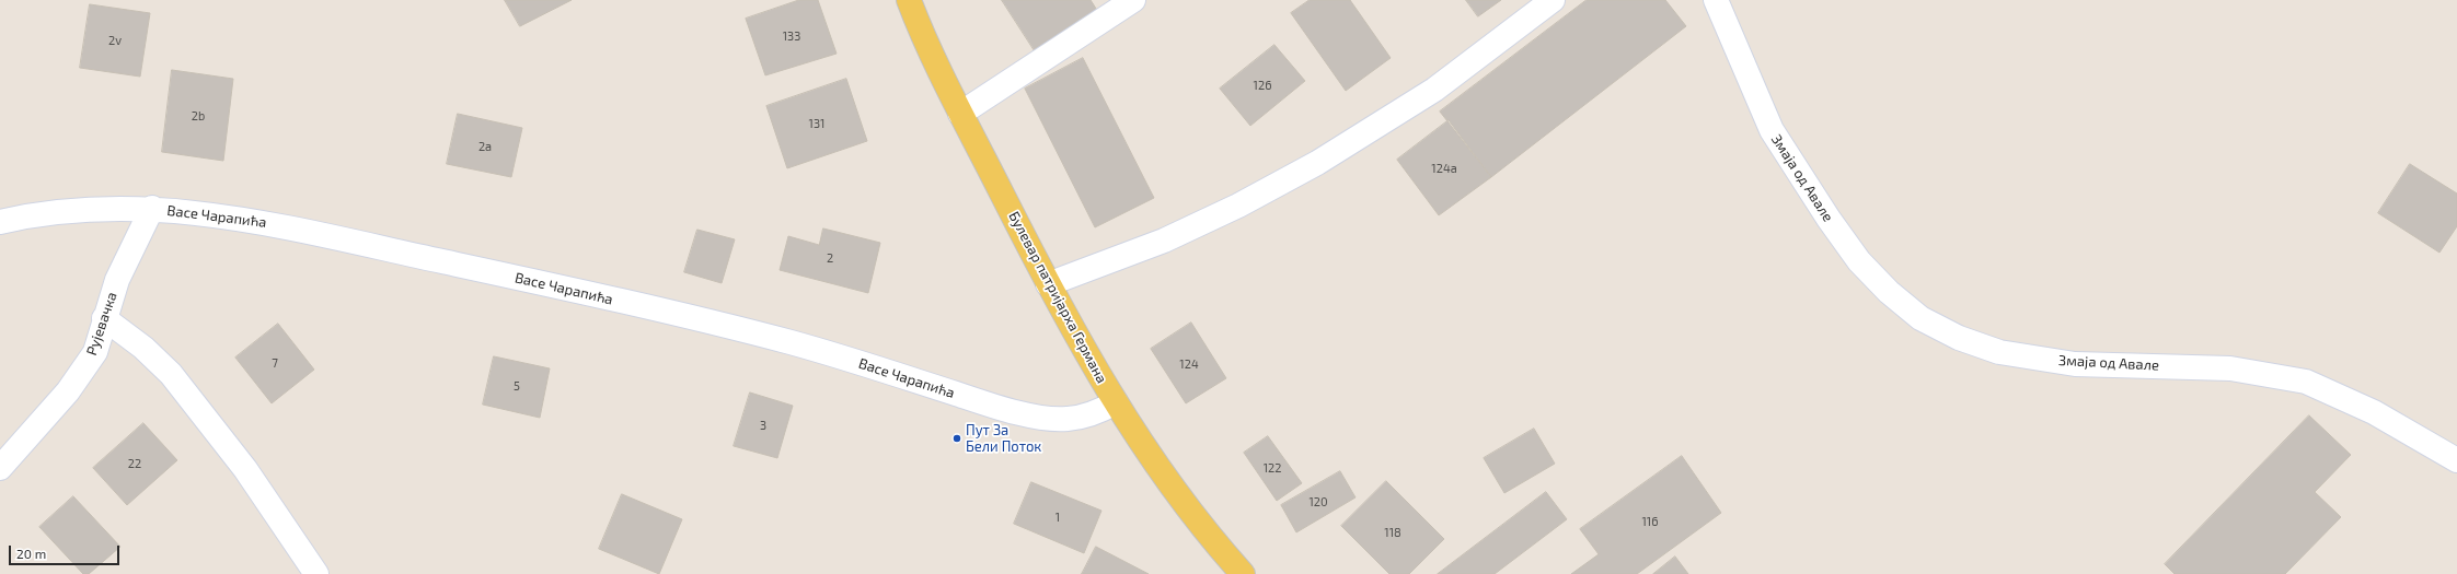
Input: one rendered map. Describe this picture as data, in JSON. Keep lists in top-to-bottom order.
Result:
{
  "streets": {
    "main road": ["Булевар патријарха Германа"],
    "street": ["Змаја од Авале", "Васе Чарапића", "Рујевачка"]
  },
  "crossings": [
    ["Васе Чарапића", "Булевар патријарха Германа"],
    ["Васе Чарапића", "Рујевачка"]
  ],
  "places": ["Пут За Бели Поток"],
  "house_numbers": [
    "133",
    "2v",
    "126",
    "2b",
    "131",
    "2a",
    "124a",
    "2",
    "7",
    "124",
    "5",
    "3",
    "22",
    "122",
    "120",
    "1",
    "116",
    "118"
  ],
  "scale_bar": "20 m"
}
